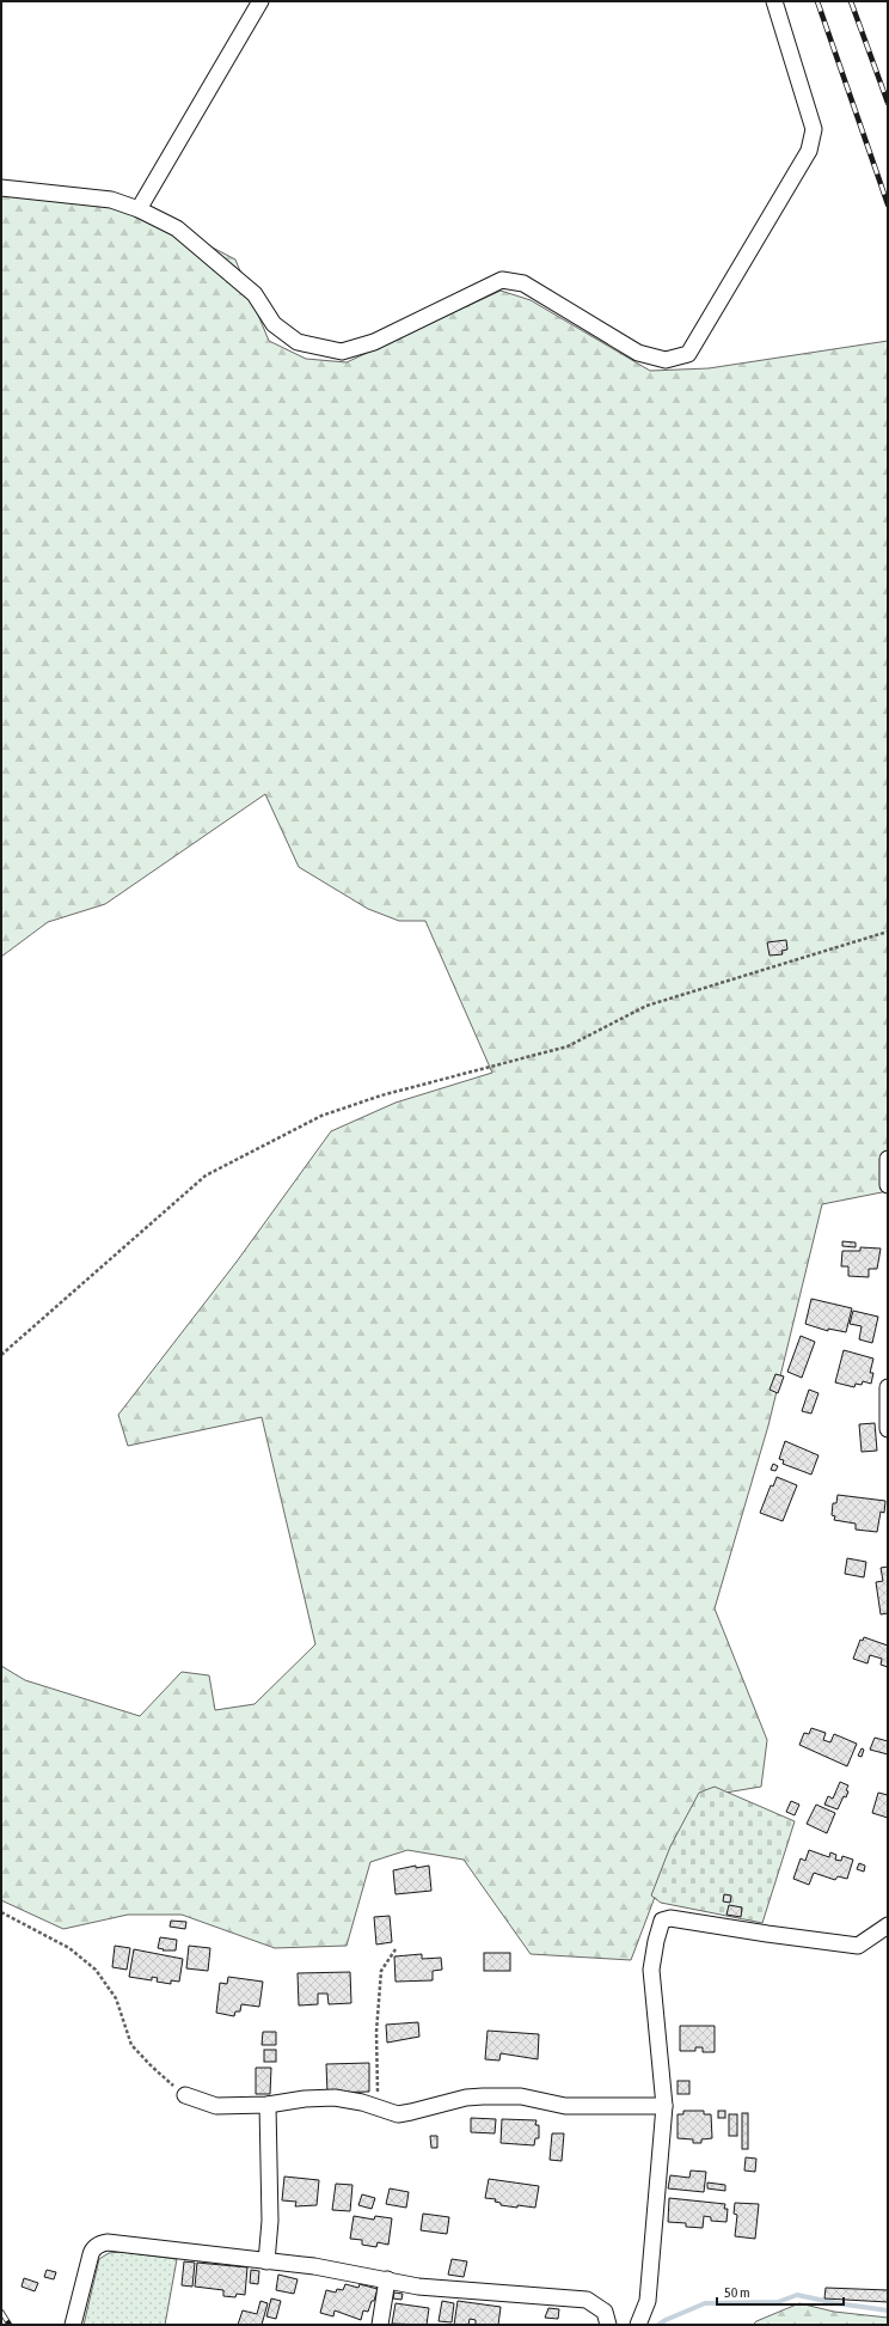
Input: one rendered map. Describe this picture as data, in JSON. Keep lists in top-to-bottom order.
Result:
{
  "scale_bar": "50 m"
}
